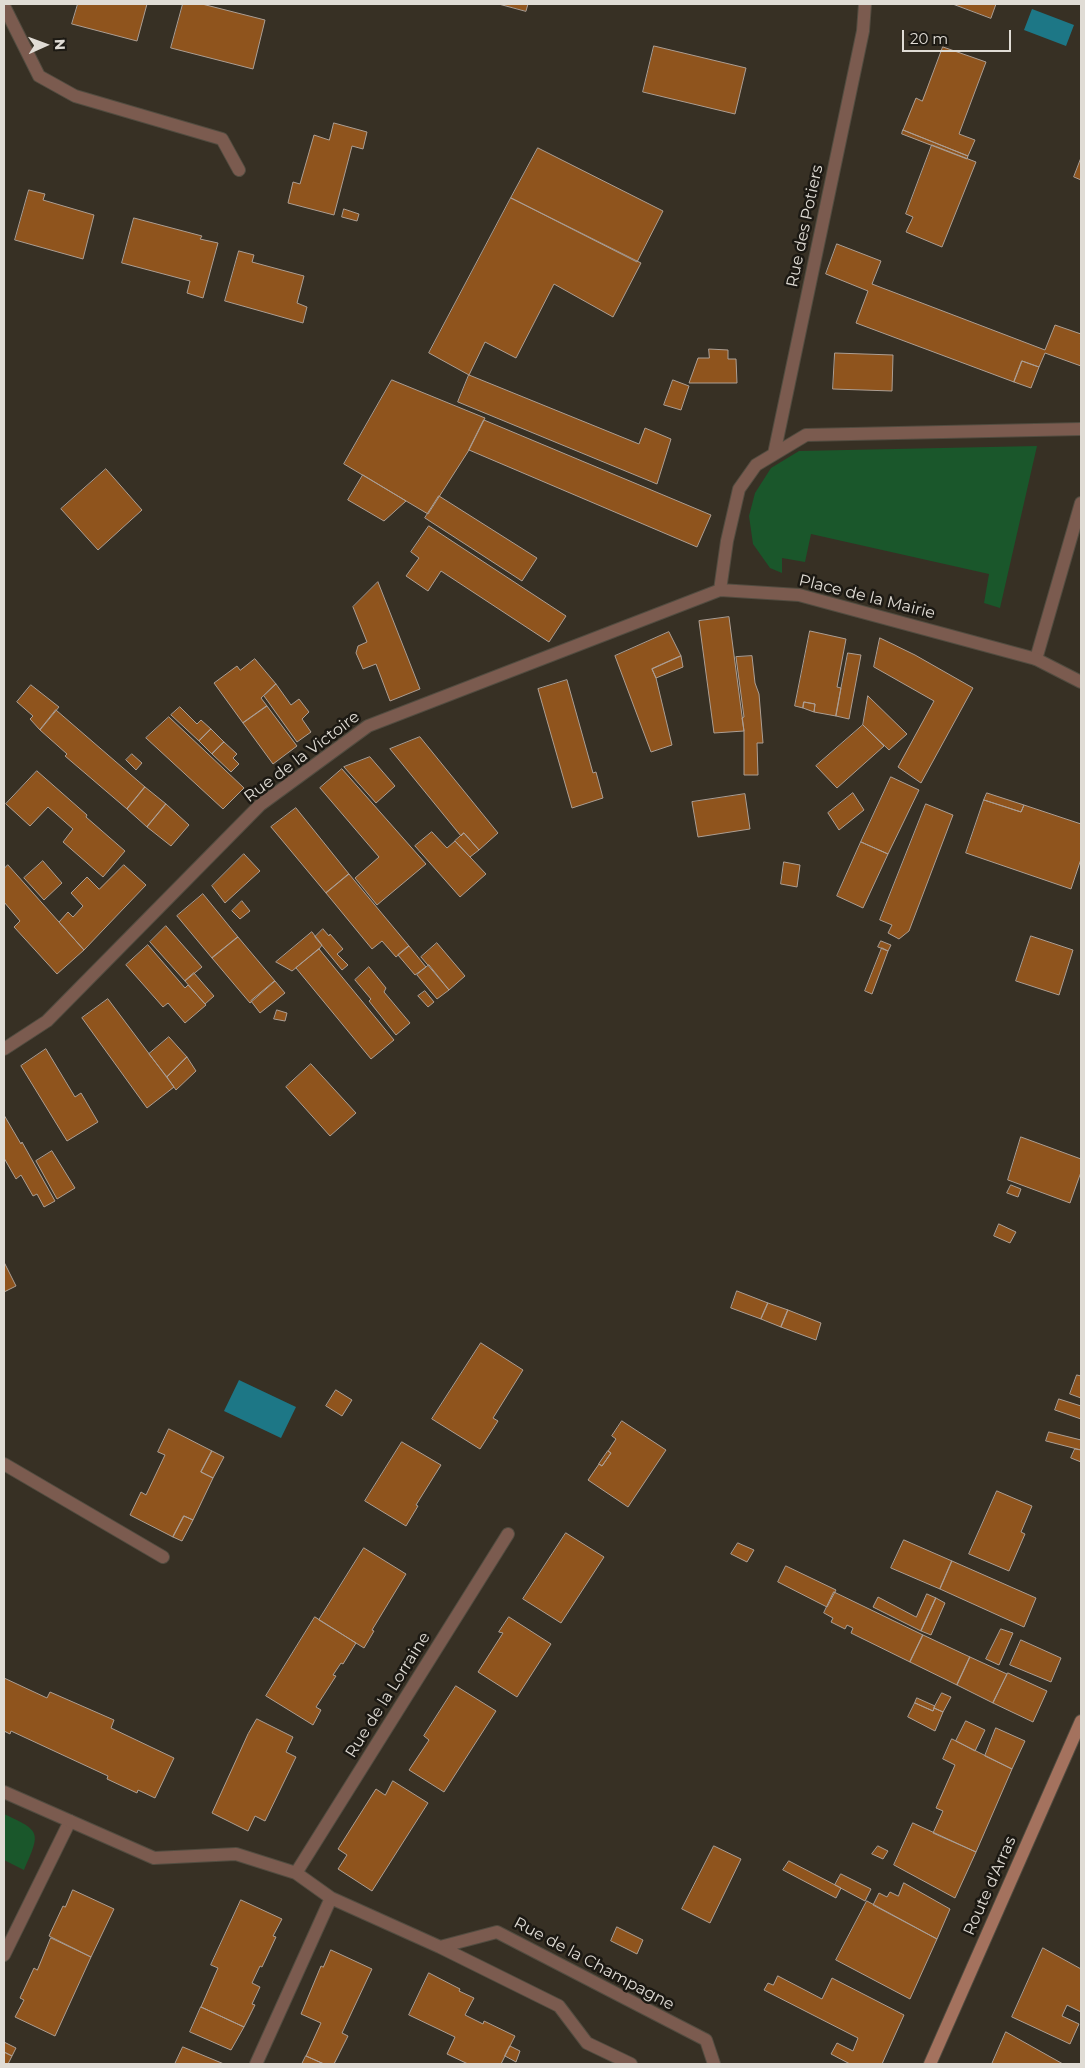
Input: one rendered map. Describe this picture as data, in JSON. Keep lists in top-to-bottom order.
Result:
{
  "streets": {
    "main road": ["Route d'Arras"],
    "street": [
      "Rue des Potiers",
      "Place de la Mairie",
      "Rue de la Victoire",
      "Rue de la Lorraine",
      "Rue de la Champagne"
    ]
  },
  "crossings": [
    ["Place de la Mairie", "Rue de la Victoire"]
  ],
  "scale_bar": "20 m",
  "north": "right"
}
